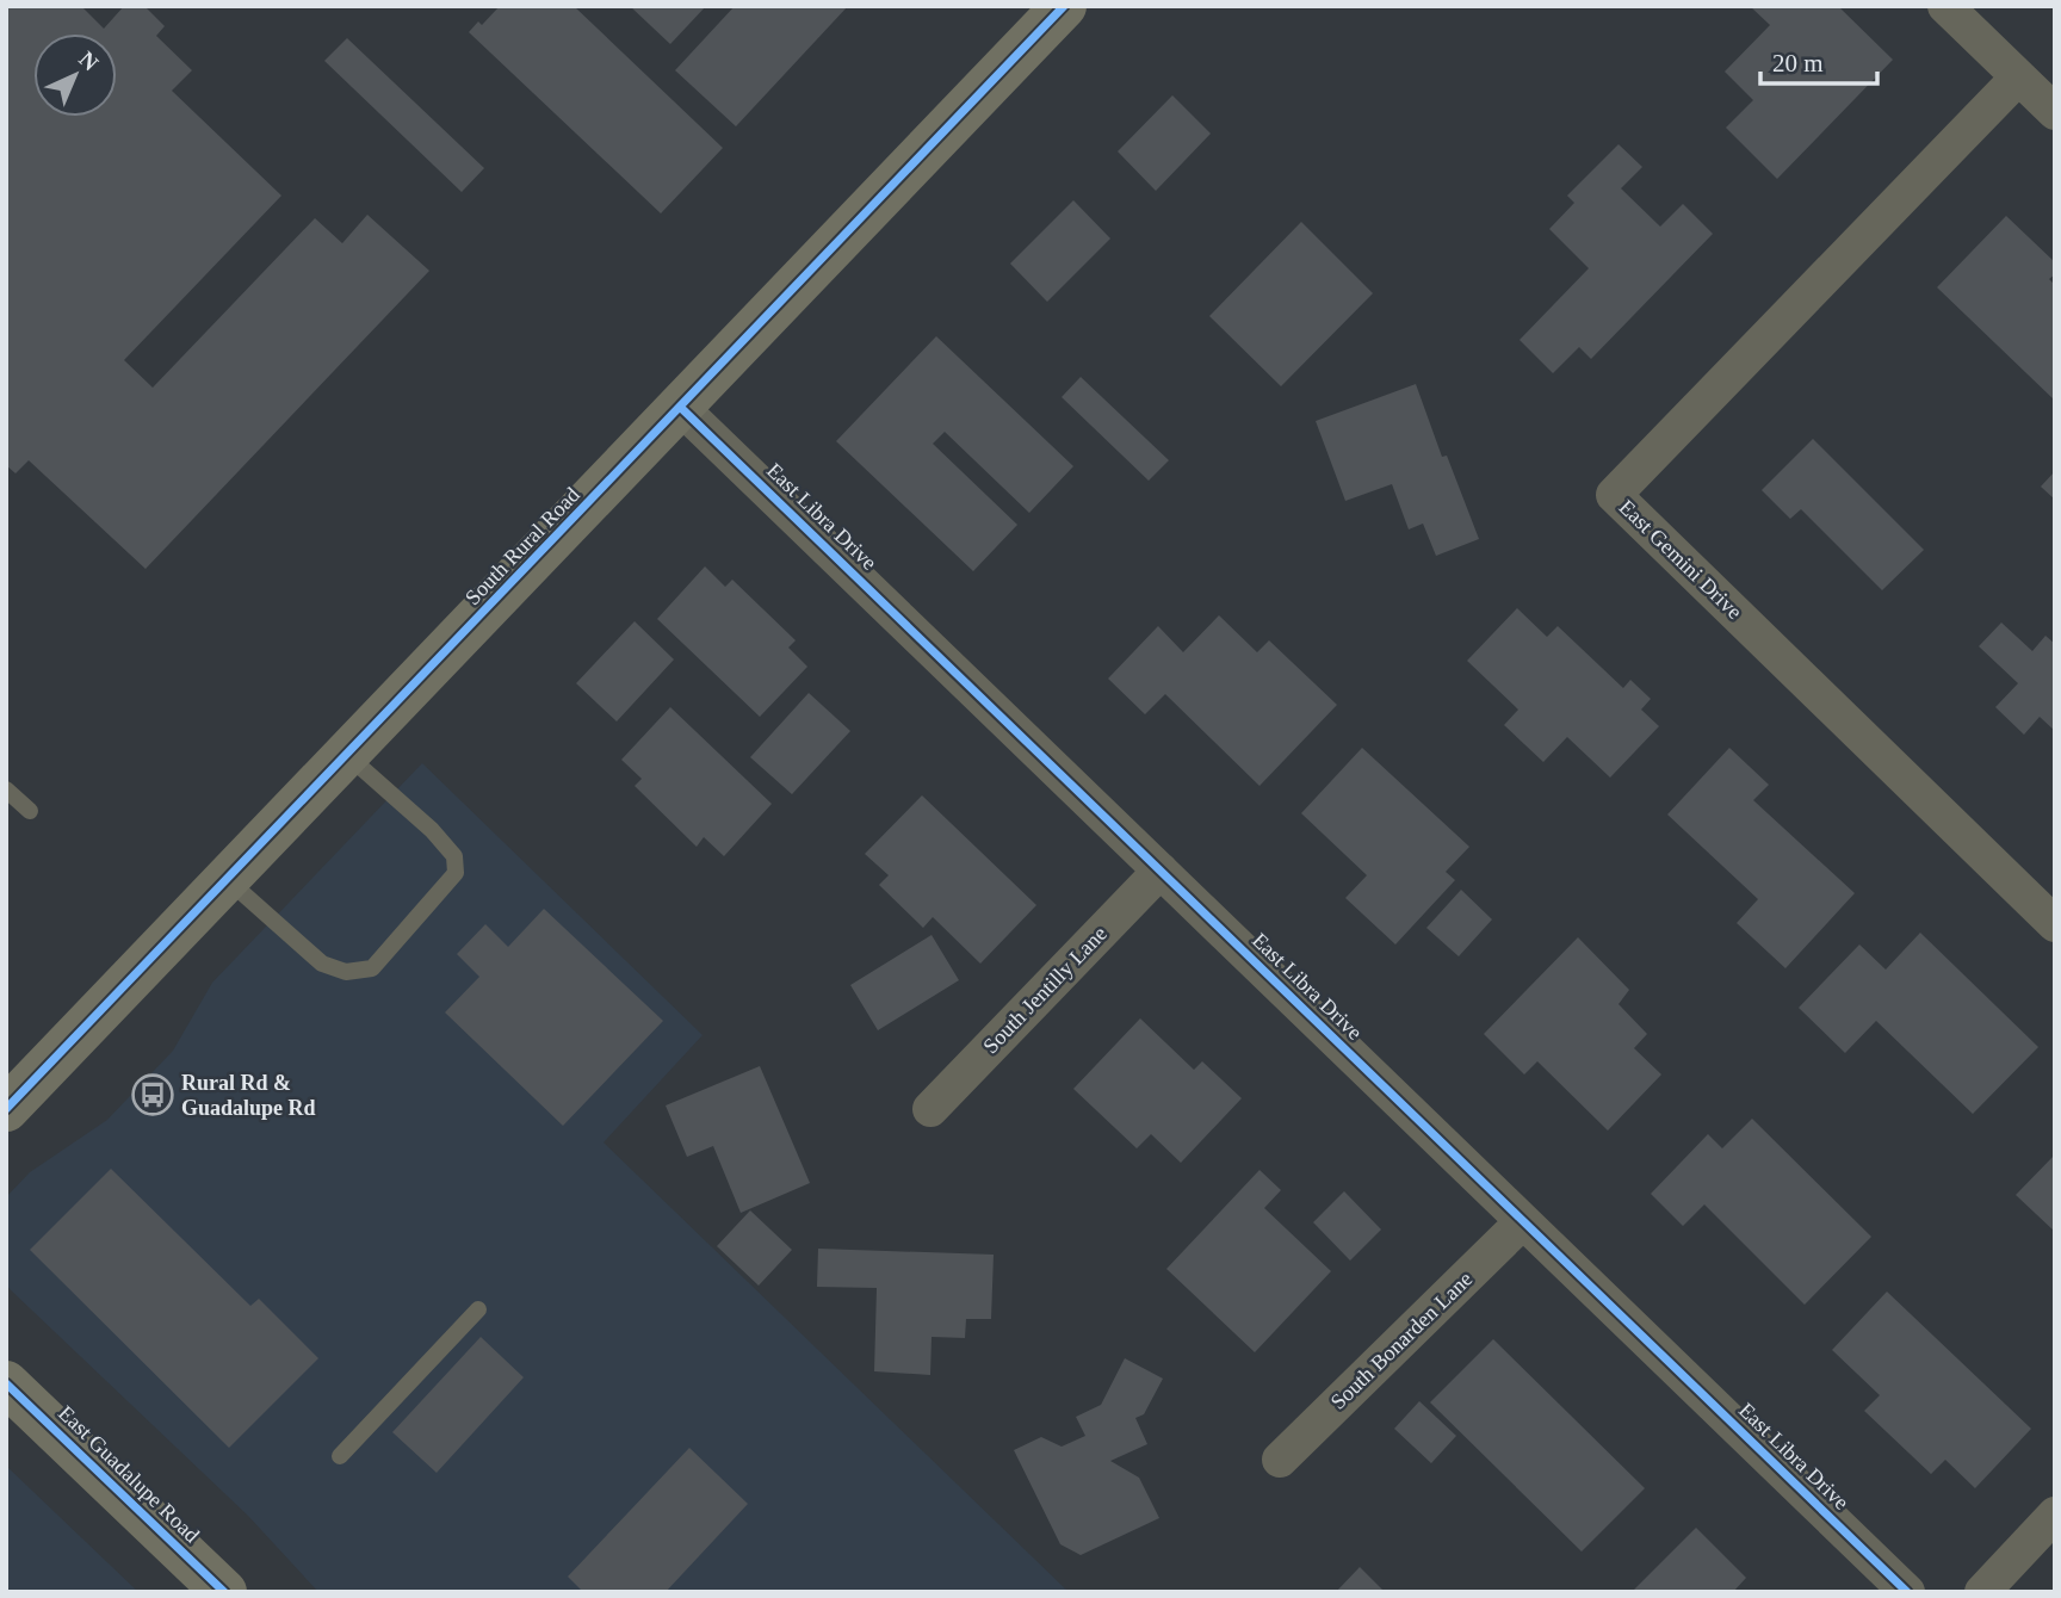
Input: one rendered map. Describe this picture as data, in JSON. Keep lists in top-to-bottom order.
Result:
{
  "streets": {
    "main road": ["South Rural Road", "East Guadalupe Road"],
    "street": [
      "East Libra Drive",
      "East Gemini Drive",
      "South Jentilly Lane",
      "South Bonarden Lane"
    ]
  },
  "crossings": [
    ["East Libra Drive", "South Rural Road"],
    ["East Libra Drive", "South Jentilly Lane"],
    ["East Libra Drive", "South Bonarden Lane"]
  ],
  "places": {
    "bus stop": ["Rural Rd & Guadalupe Rd"]
  },
  "scale_bar": "20 m",
  "north": "top right"
}
